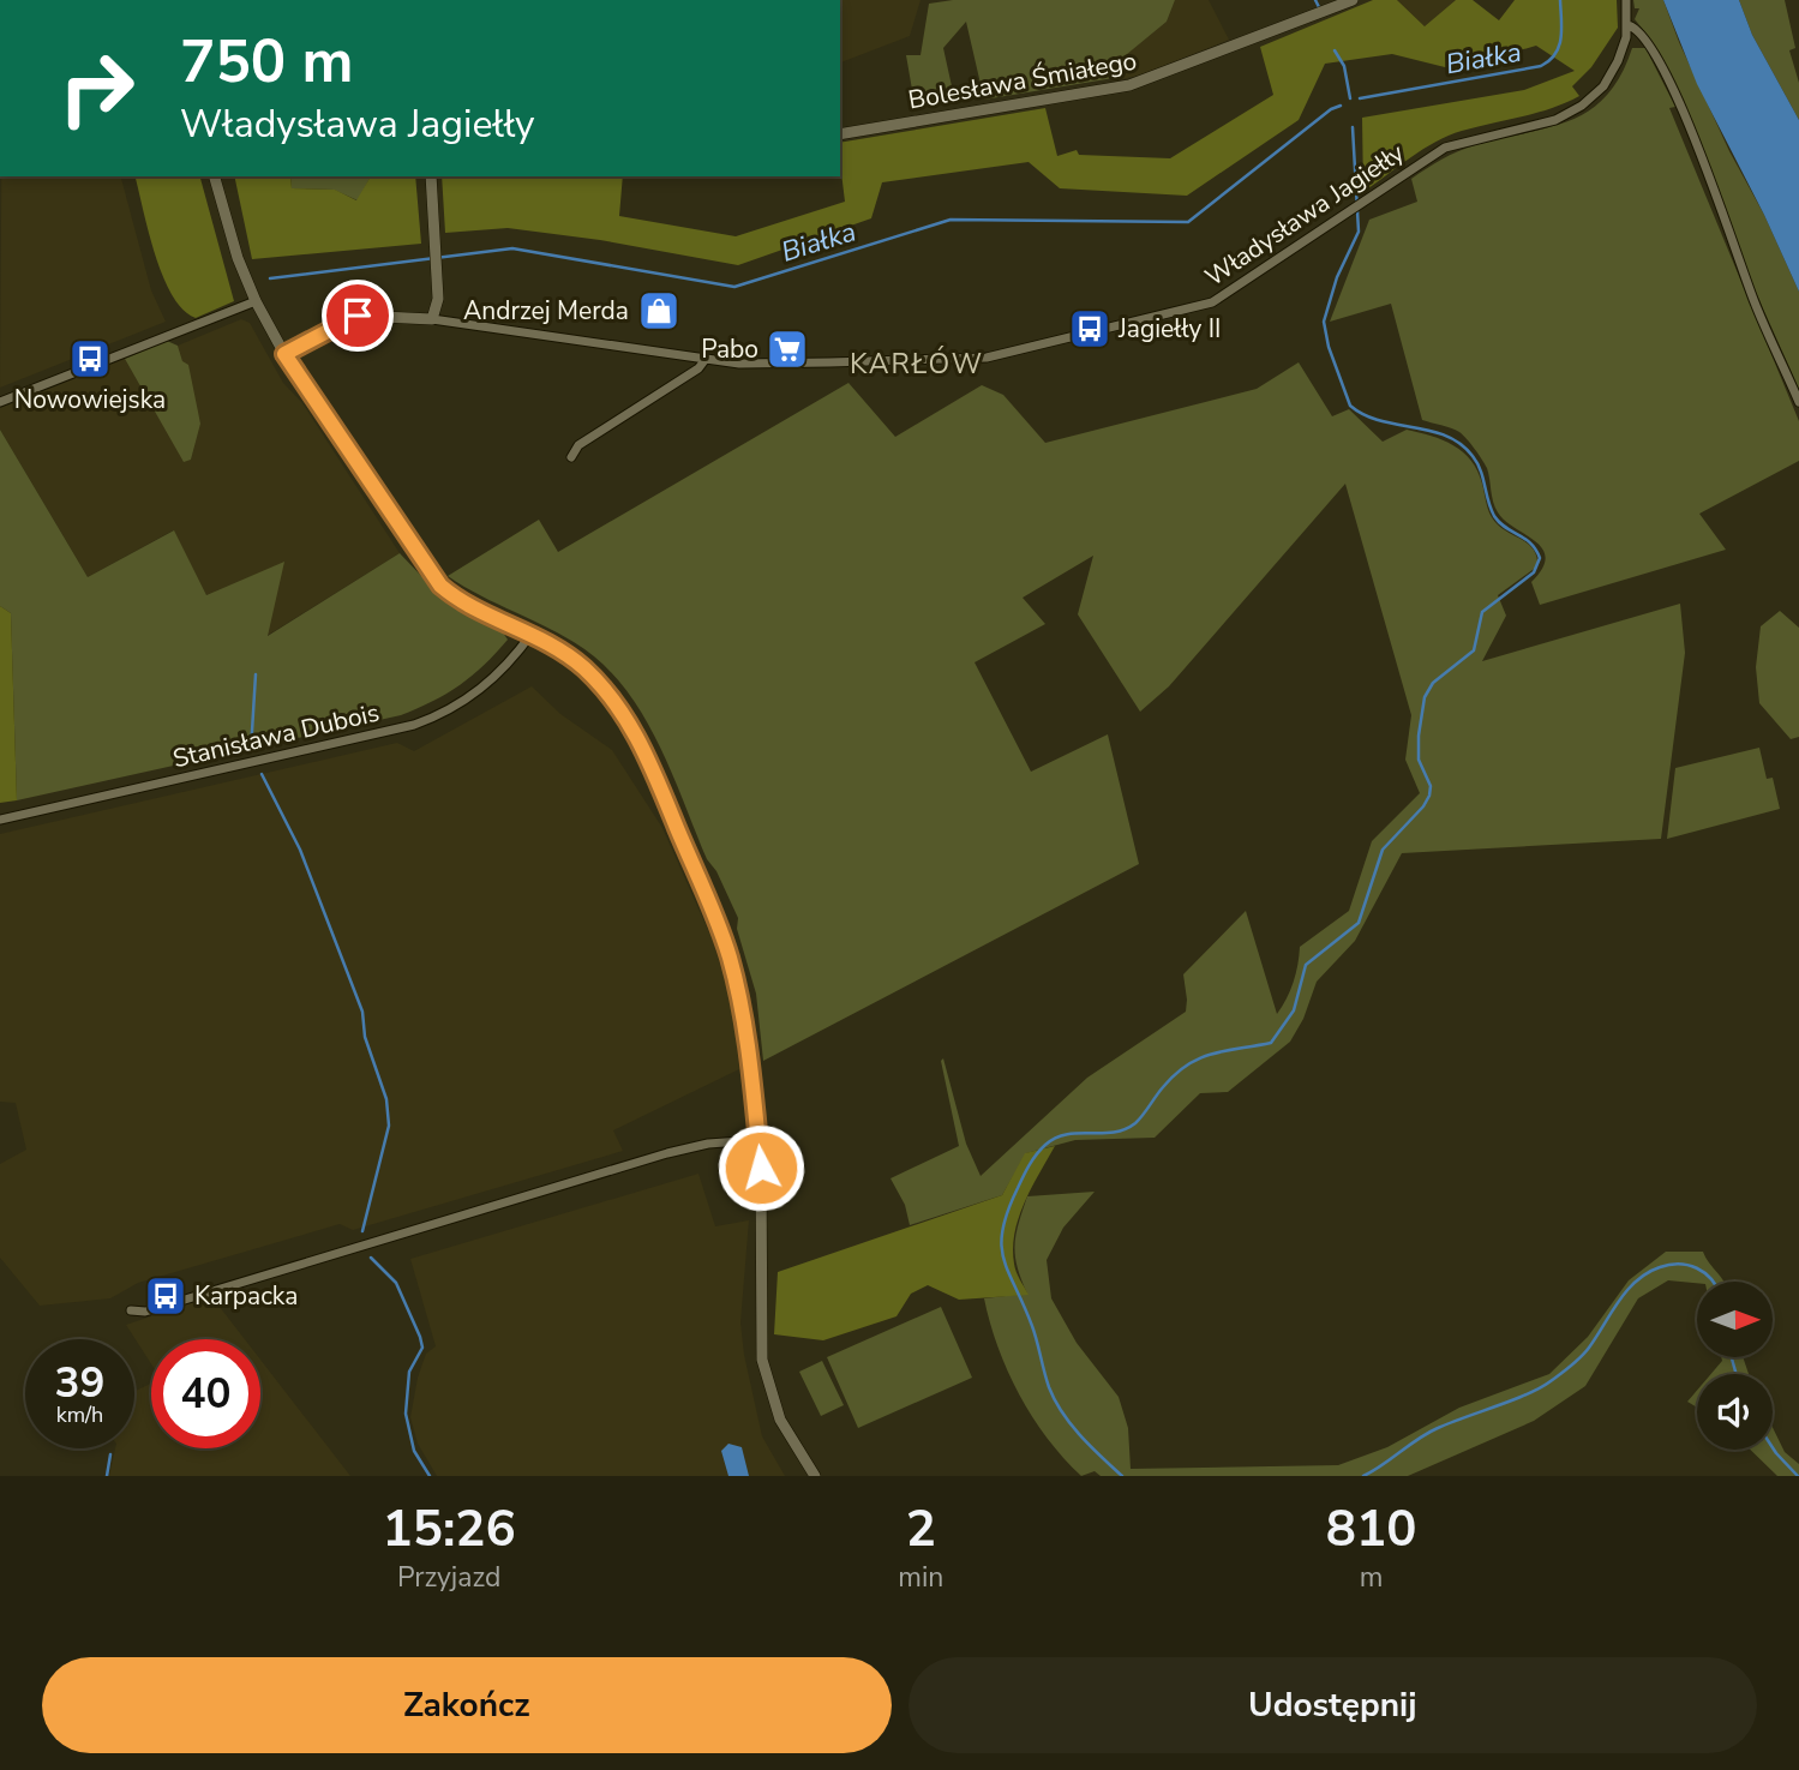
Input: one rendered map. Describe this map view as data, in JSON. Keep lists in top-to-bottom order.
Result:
{
  "streets": {
    "street": ["Bolesława Śmiałego", "Władysława Jagiełły", "Stanisława Dubois"]
  },
  "districts": ["KARŁÓW"],
  "water": ["Białka"],
  "places": {
    "shop": ["Andrzej Merda"],
    "bus stop": ["Jagiełły II", "Nowowiejska", "Karpacka"],
    "supermarket": ["Pabo"]
  },
  "north": "right",
  "page": {
    "turn": ["750 m", "Władysława Jagiełły"],
    "speed": "39 km/h",
    "limit": "40",
    "eta": [
      "15:26",
      "Przyjazd",
      "2",
      "min",
      "810",
      "m"
    ],
    "buttons": ["Zakończ", "Udostępnij"]
  }
}
